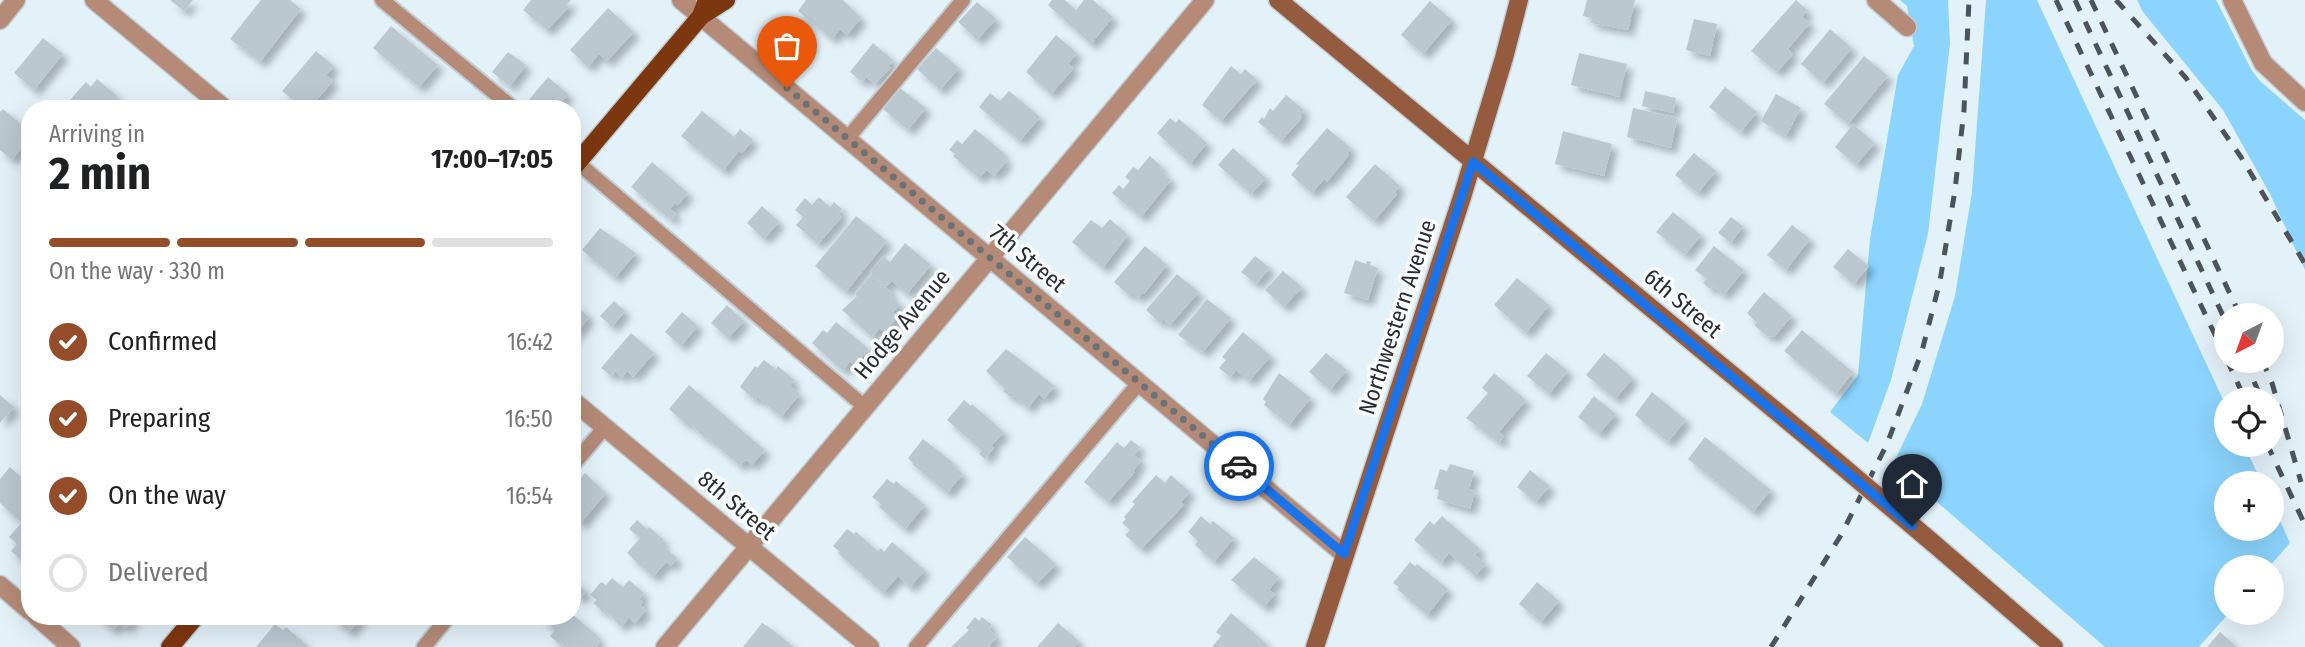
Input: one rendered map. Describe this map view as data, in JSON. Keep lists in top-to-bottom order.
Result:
{
  "streets": {
    "main road": ["6th Street", "Northwestern Avenue"],
    "street": ["7th Street", "Hodge Avenue", "8th Street"]
  },
  "crossings": [
    ["7th Street", "Northwestern Avenue"],
    ["7th Street", "Hodge Avenue"],
    ["6th Street", "Northwestern Avenue"],
    ["Hodge Avenue", "8th Street"]
  ],
  "north": "bottom left",
  "page": {
    "heading": ["2 min", "Arriving in", "17:00–17:05"],
    "bar": "On the way · 330 m",
    "map_buttons": ["+", "−"],
    "list": [
      ["Confirmed", "16:42"],
      ["Preparing", "16:50"],
      ["On the way", "16:54"],
      "Delivered"
    ]
  }
}
